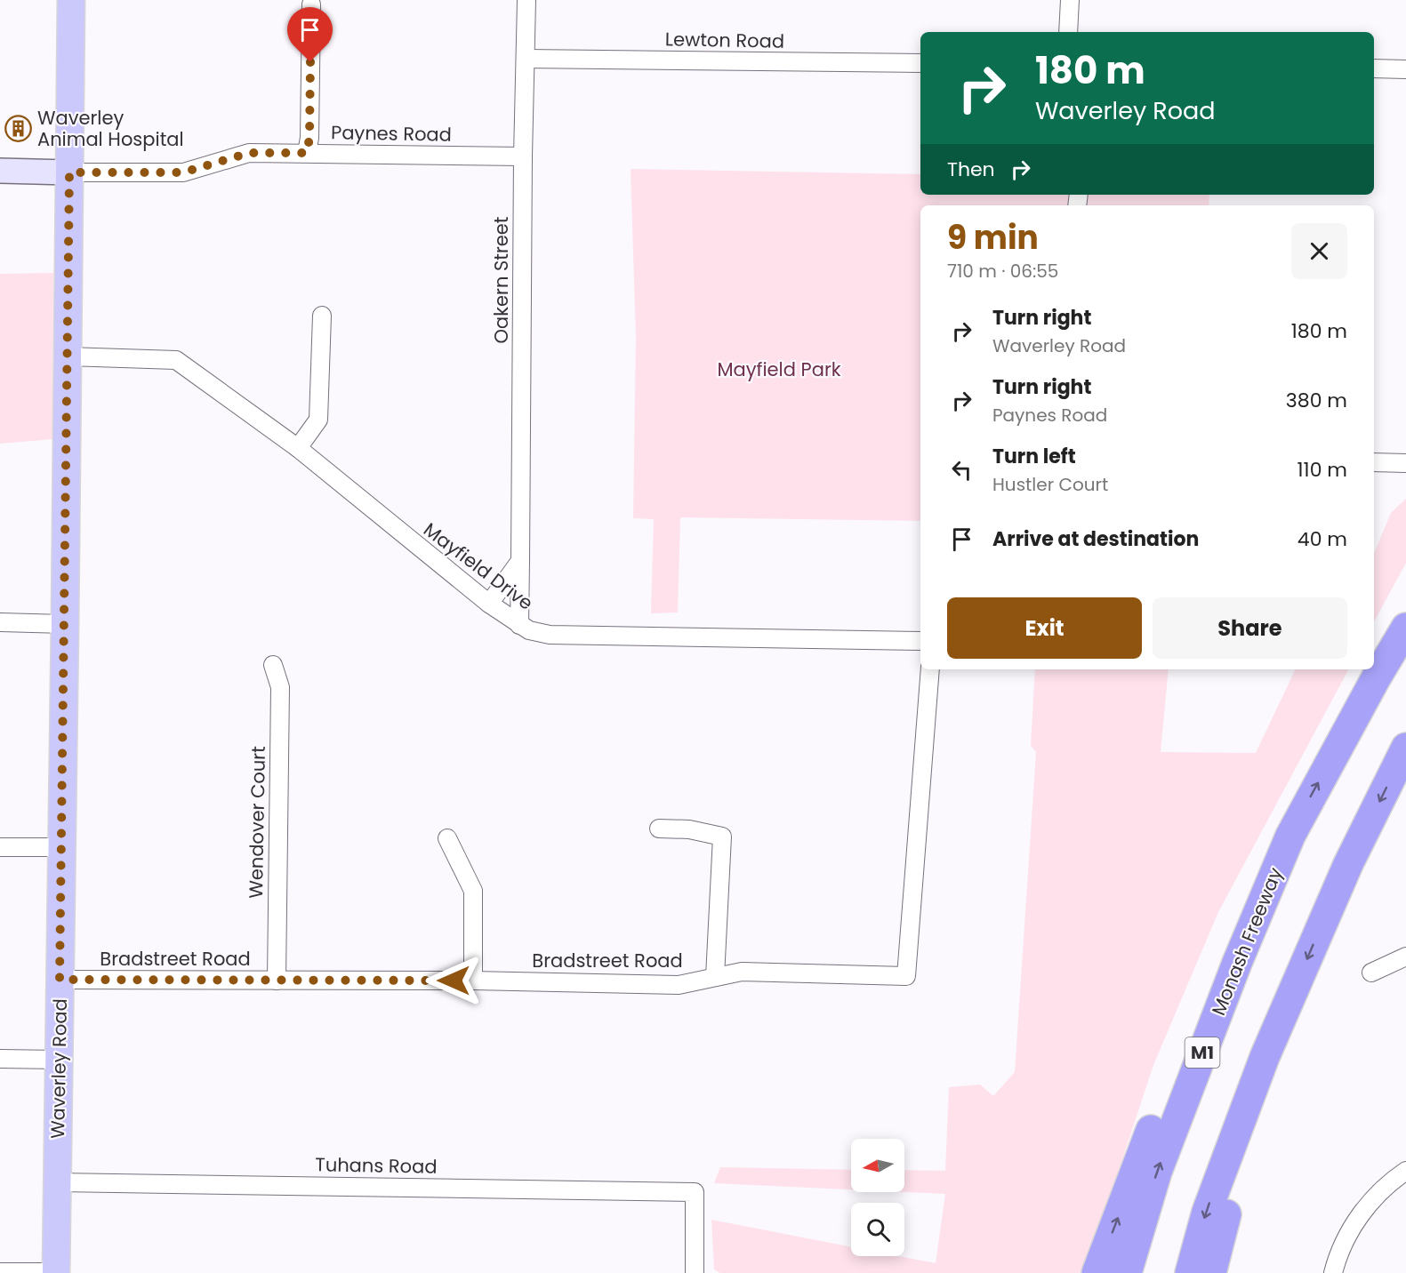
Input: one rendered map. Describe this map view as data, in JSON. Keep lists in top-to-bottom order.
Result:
{
  "streets": {
    "highway": ["Monash Freeway", "M1"],
    "main road": ["Waverley Road"],
    "street": [
      "Lewton Road",
      "Paynes Road",
      "Oakern Street",
      "Mayfield Drive",
      "Wendover Court",
      "Bradstreet Road",
      "Tuhans Road"
    ]
  },
  "crossings": [
    ["Lewton Road", "Oakern Street"],
    ["Paynes Road", "Oakern Street"],
    ["Paynes Road", "Waverley Road"],
    ["Oakern Street", "Mayfield Drive"],
    ["Mayfield Drive", "Waverley Road"],
    ["Wendover Court", "Bradstreet Road"],
    ["Bradstreet Road", "Waverley Road"],
    ["Waverley Road", "Tuhans Road"]
  ],
  "parks": ["Mayfield Park"],
  "places": {
    "building": ["Waverley Animal Hospital"]
  },
  "north": "left",
  "page": {
    "turn": ["180 m", "Waverley Road"],
    "then": "Then",
    "heading": ["9 min", "710 m · 06:55"],
    "list": [
      {
        "name": "Turn right",
        "note": "Waverley Road",
        "value": "180 m"
      },
      {
        "name": "Turn right",
        "note": "Paynes Road",
        "value": "380 m"
      },
      {
        "name": "Turn left",
        "note": "Hustler Court",
        "value": "110 m"
      },
      {
        "name": "Arrive at destination",
        "value": "40 m"
      }
    ],
    "buttons": ["Exit", "Share"]
  }
}
